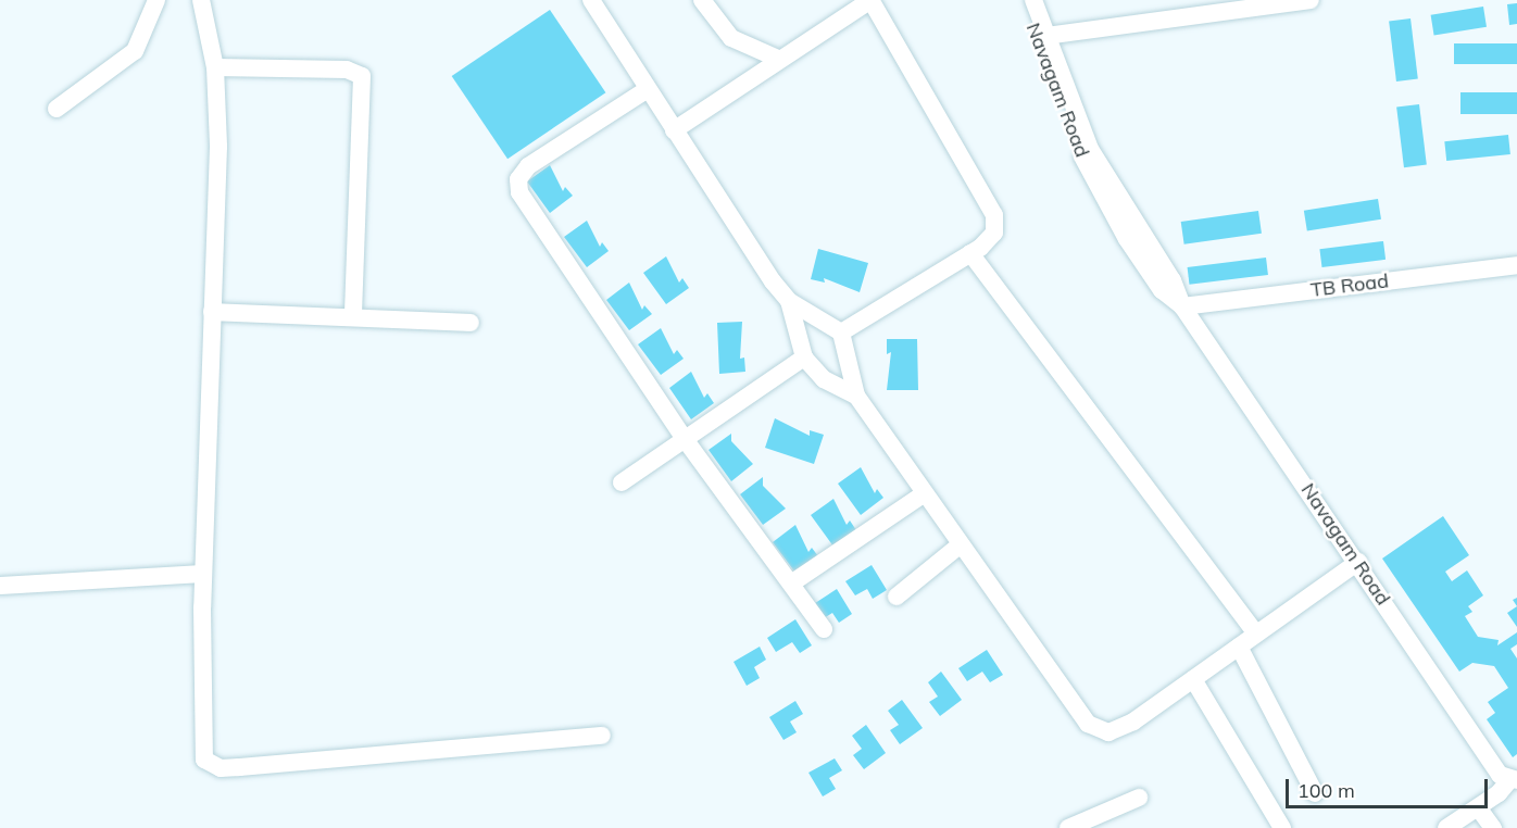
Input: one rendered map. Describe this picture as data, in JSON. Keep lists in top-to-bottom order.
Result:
{
  "streets": {
    "street": ["Navagam Road", "TB Road"]
  },
  "crossings": [
    ["Navagam Road", "TB Road"]
  ],
  "scale_bar": "100 m"
}
